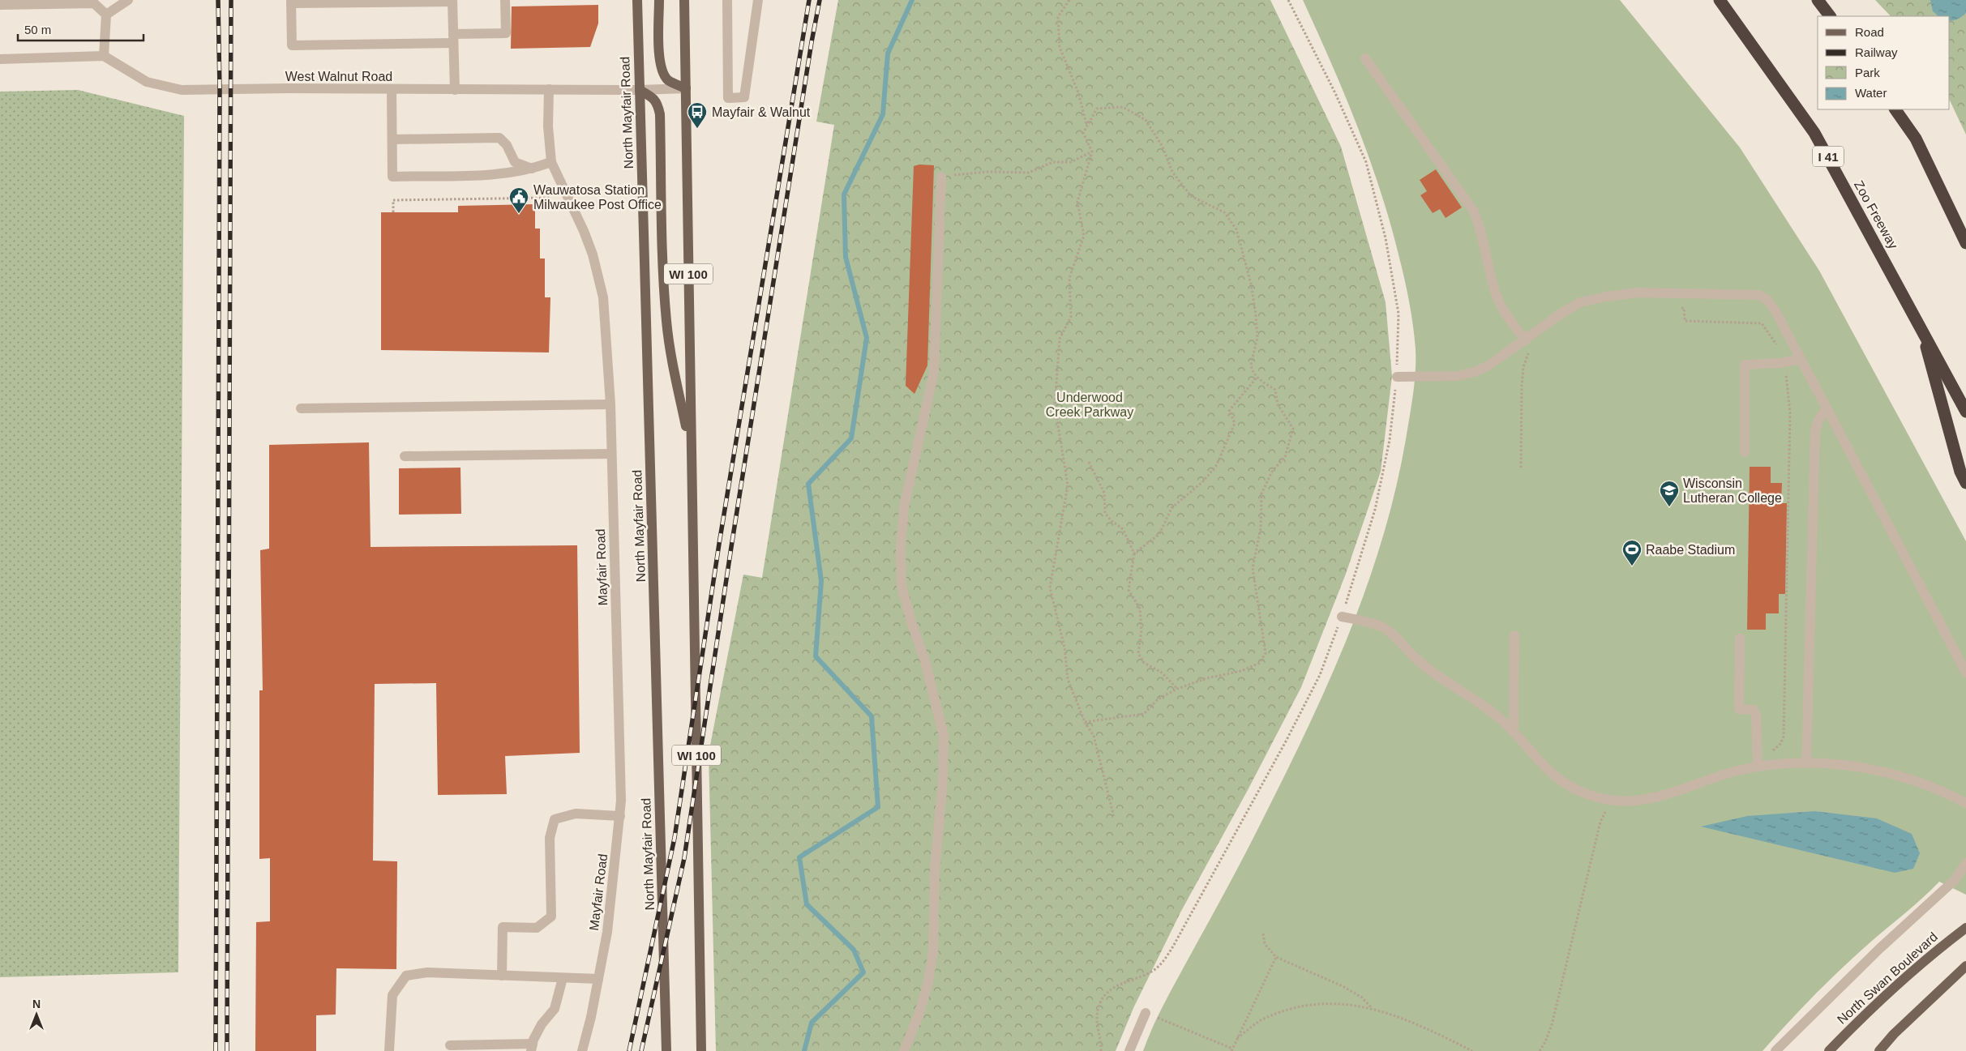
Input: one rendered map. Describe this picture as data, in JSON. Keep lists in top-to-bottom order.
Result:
{
  "streets": {
    "highway": ["I 41", "Zoo Freeway"],
    "main road": ["North Mayfair Road", "WI 100", "North Swan Boulevard"],
    "street": ["West Walnut Road", "Mayfair Road"]
  },
  "crossings": [
    ["West Walnut Road", "North Mayfair Road"],
    ["West Walnut Road", "WI 100"],
    ["West Walnut Road", "Mayfair Road"]
  ],
  "parks": ["Underwood Creek Parkway"],
  "places": {
    "bus stop": ["Mayfair & Walnut"],
    "public building": ["Wauwatosa Station Milwaukee Post Office"],
    "school or university": ["Wisconsin Lutheran College"],
    "sports": ["Raabe Stadium"]
  },
  "legend": [
    "Road",
    "Railway",
    "Park",
    "Water"
  ],
  "scale_bar": "50 m",
  "north": "top"
}
